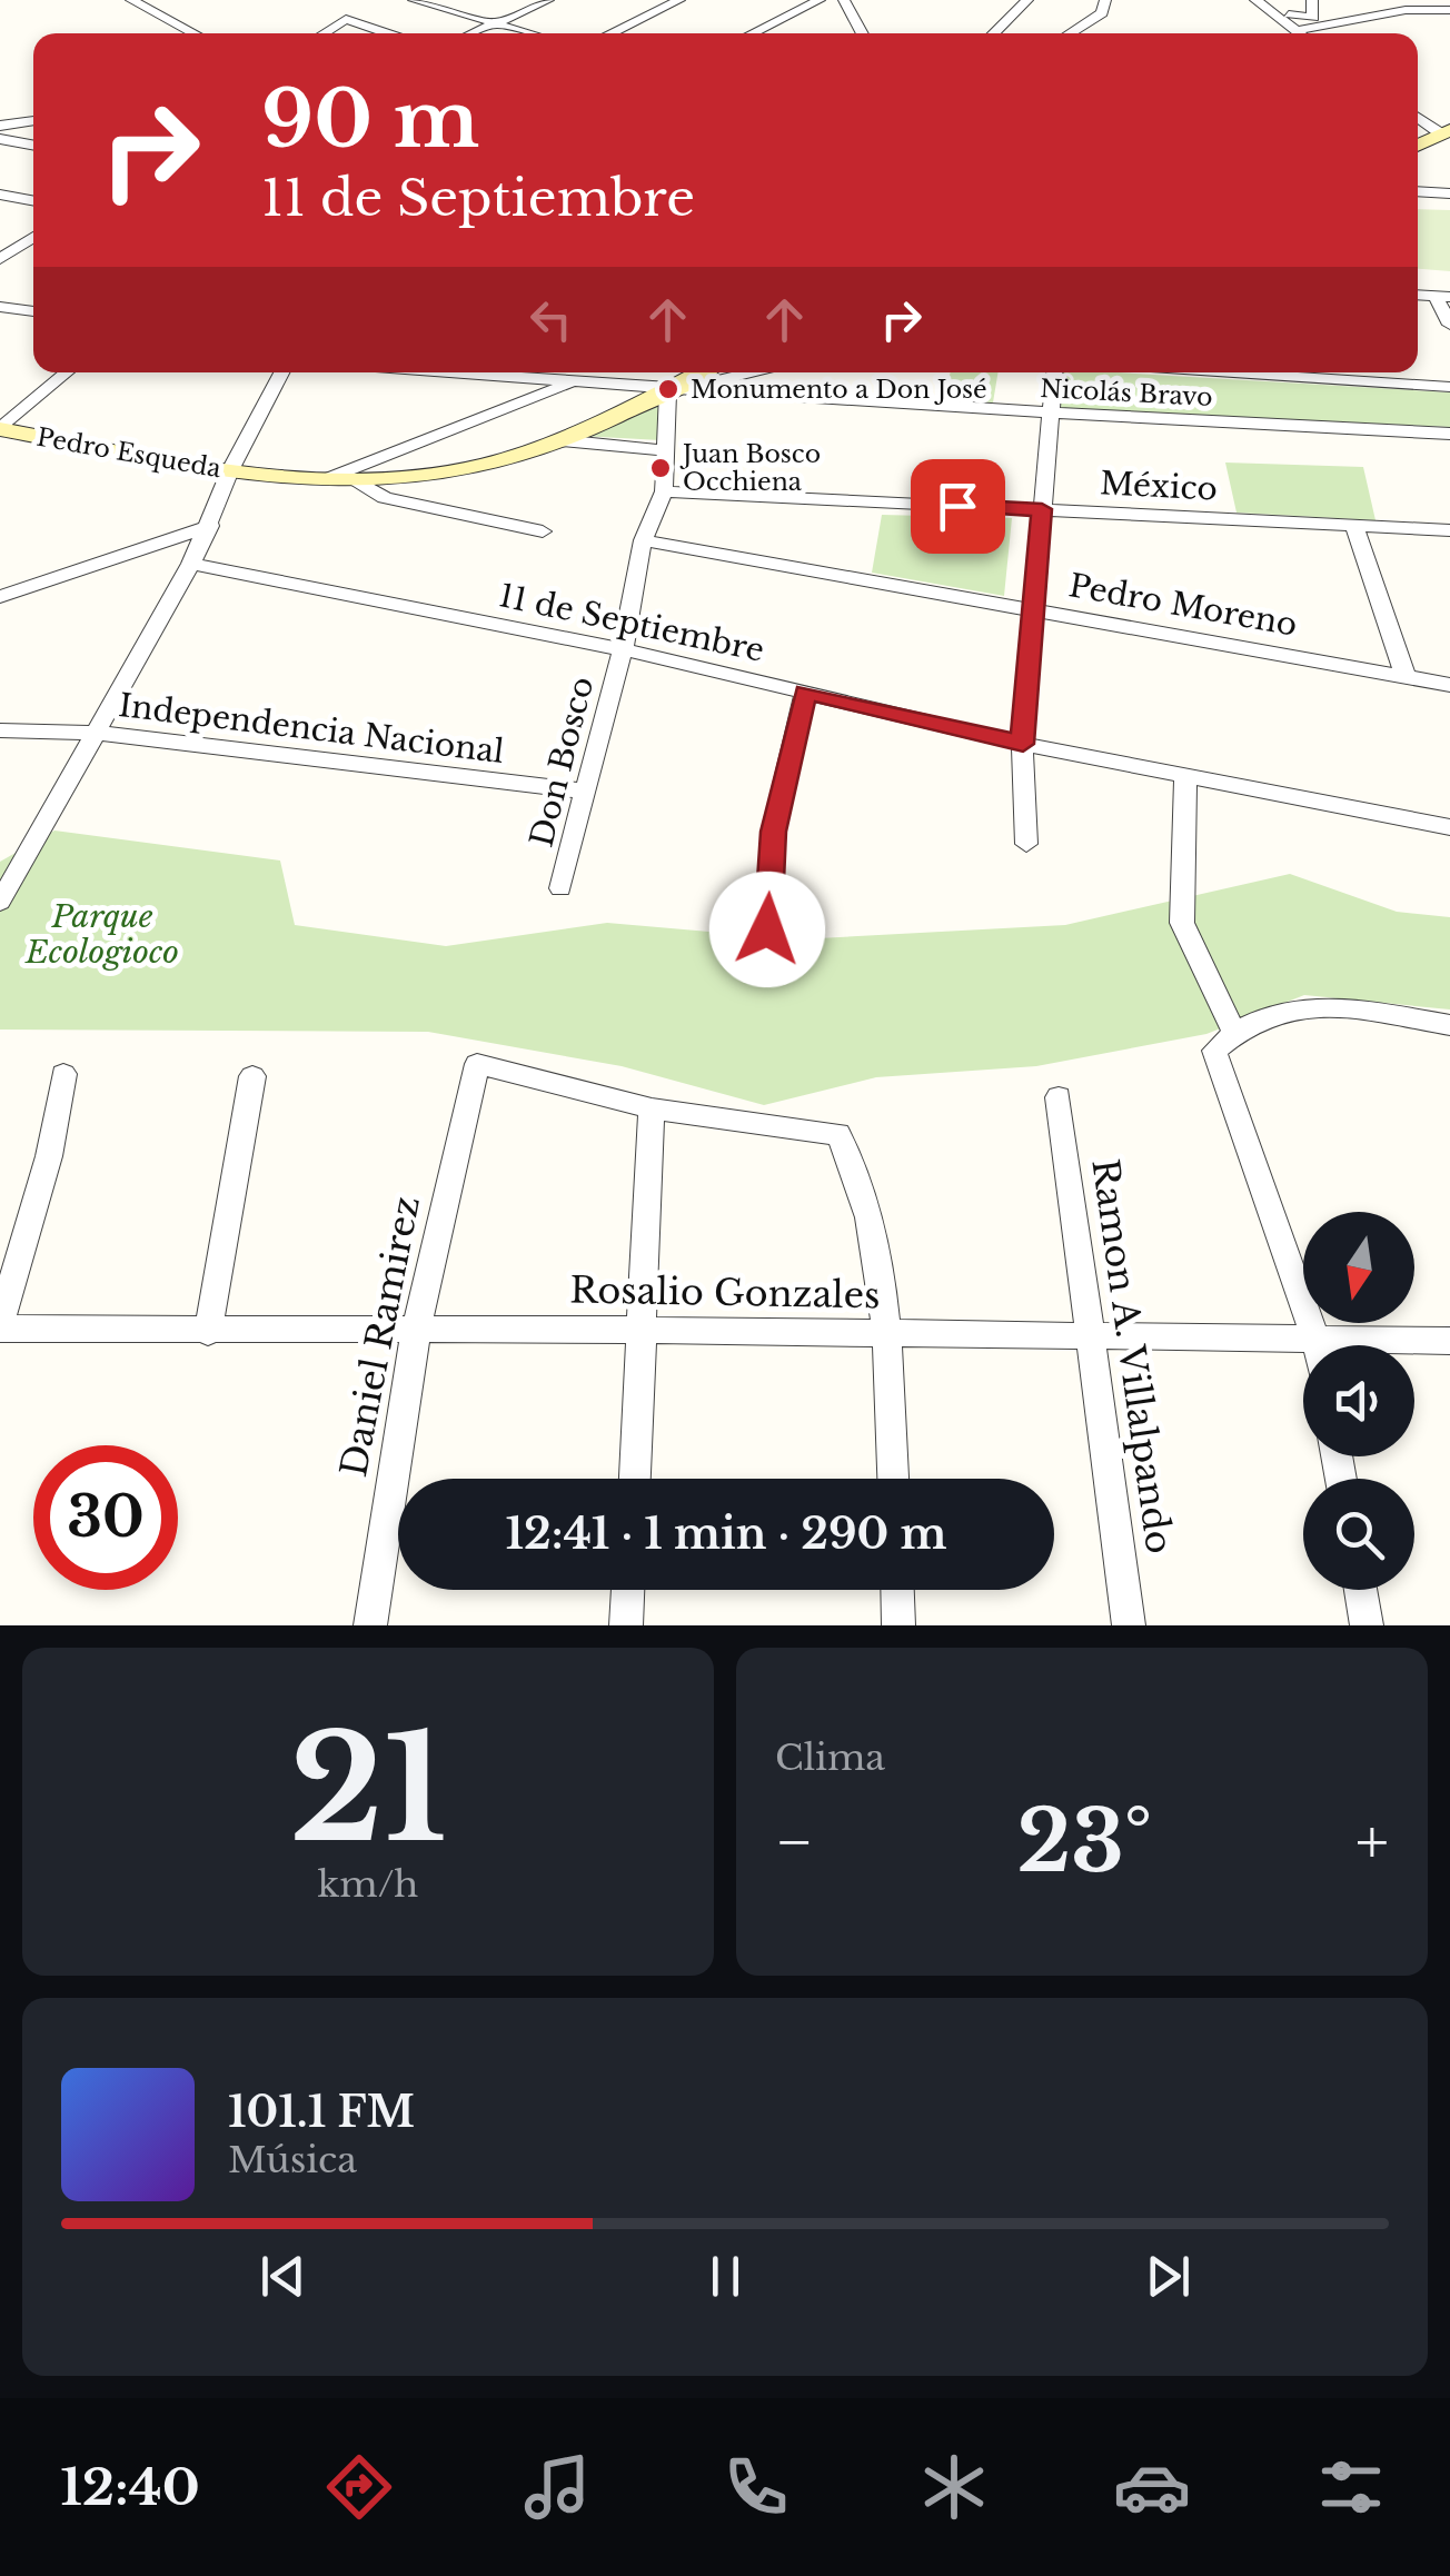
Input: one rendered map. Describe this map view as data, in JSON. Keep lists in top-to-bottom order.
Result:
{
  "streets": {
    "street": [
      "Nicolás Bravo",
      "Pedro Esqueda",
      "México",
      "Pedro Moreno",
      "11 de Septiembre",
      "Independencia Nacional",
      "Don Bosco",
      "Rosalio Gonzales",
      "Daniel Ramirez",
      "Ramon A. Villalpando"
    ]
  },
  "crossings": [
    ["Nicolás Bravo", "Pedro Esqueda"],
    ["Nicolás Bravo", "Don Bosco"],
    ["Pedro Esqueda", "Don Bosco"],
    ["México", "Don Bosco"],
    ["Pedro Moreno", "Don Bosco"],
    ["11 de Septiembre", "Don Bosco"],
    ["Independencia Nacional", "Don Bosco"],
    ["Rosalio Gonzales", "Daniel Ramirez"],
    ["Rosalio Gonzales", "Ramon A. Villalpando"]
  ],
  "parks": ["Parque Ecologioco"],
  "places": ["Monumento a Don José", "Juan Bosco Occhiena"],
  "north": "bottom",
  "page": {
    "turn": ["90 m", "11 de Septiembre"],
    "limit": "30",
    "trip": "12:41 · 1 min · 290 m",
    "tile": [
      ["21", "km/h"],
      "Clima"
    ],
    "heat": ["−", "23°", "+"],
    "song": ["101.1 FM", "Música"],
    "tabs": "12:40"
  }
}
